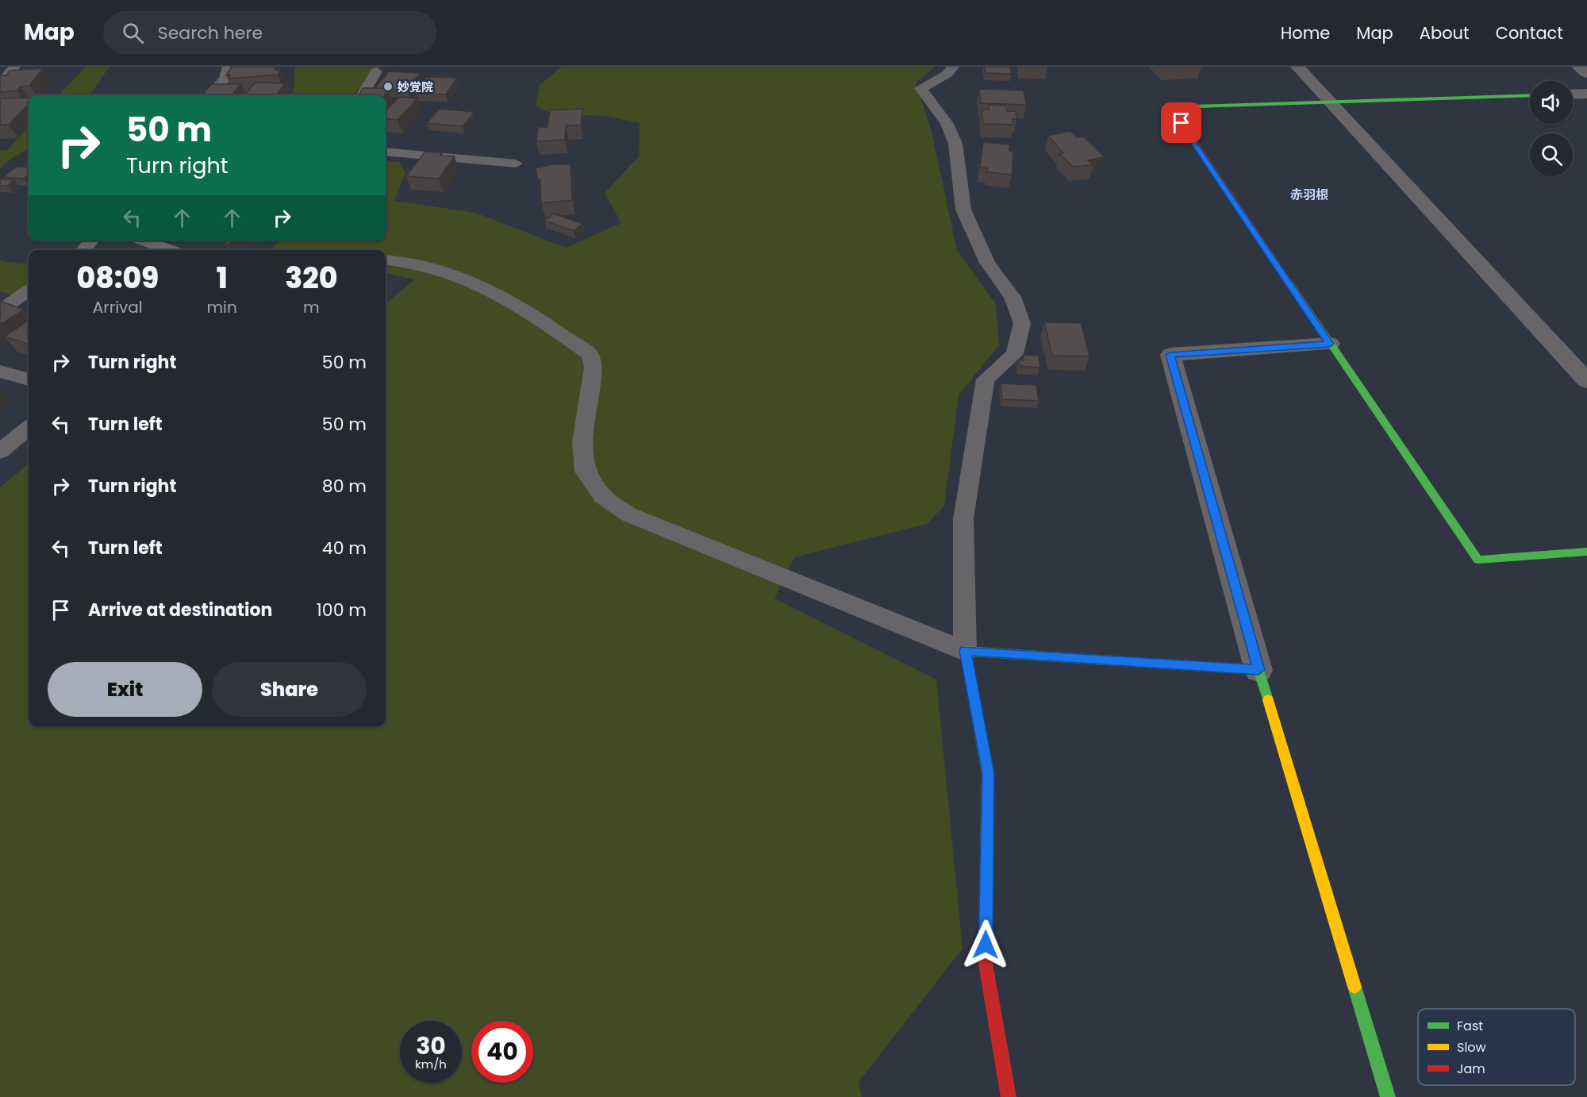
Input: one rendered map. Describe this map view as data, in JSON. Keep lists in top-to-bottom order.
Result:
{
  "districts": ["赤羽根"],
  "places": ["妙覚院"],
  "legend": ["Fast", "Slow", "Jam"],
  "page": {
    "header": "Map",
    "search": "Search here",
    "nav": [
      "Home",
      "Map",
      "About",
      "Contact"
    ],
    "turn": ["50 m", "Turn right"],
    "eta": [
      "08:09",
      "Arrival",
      "1",
      "min",
      "320",
      "m"
    ],
    "list": [
      {
        "name": "Turn right",
        "value": "50 m"
      },
      {
        "name": "Turn left",
        "value": "50 m"
      },
      {
        "name": "Turn right",
        "value": "80 m"
      },
      {
        "name": "Turn left",
        "value": "40 m"
      },
      {
        "name": "Arrive at destination",
        "value": "100 m"
      }
    ],
    "buttons": ["Exit", "Share"],
    "speed": "30 km/h",
    "limit": "40"
  }
}
